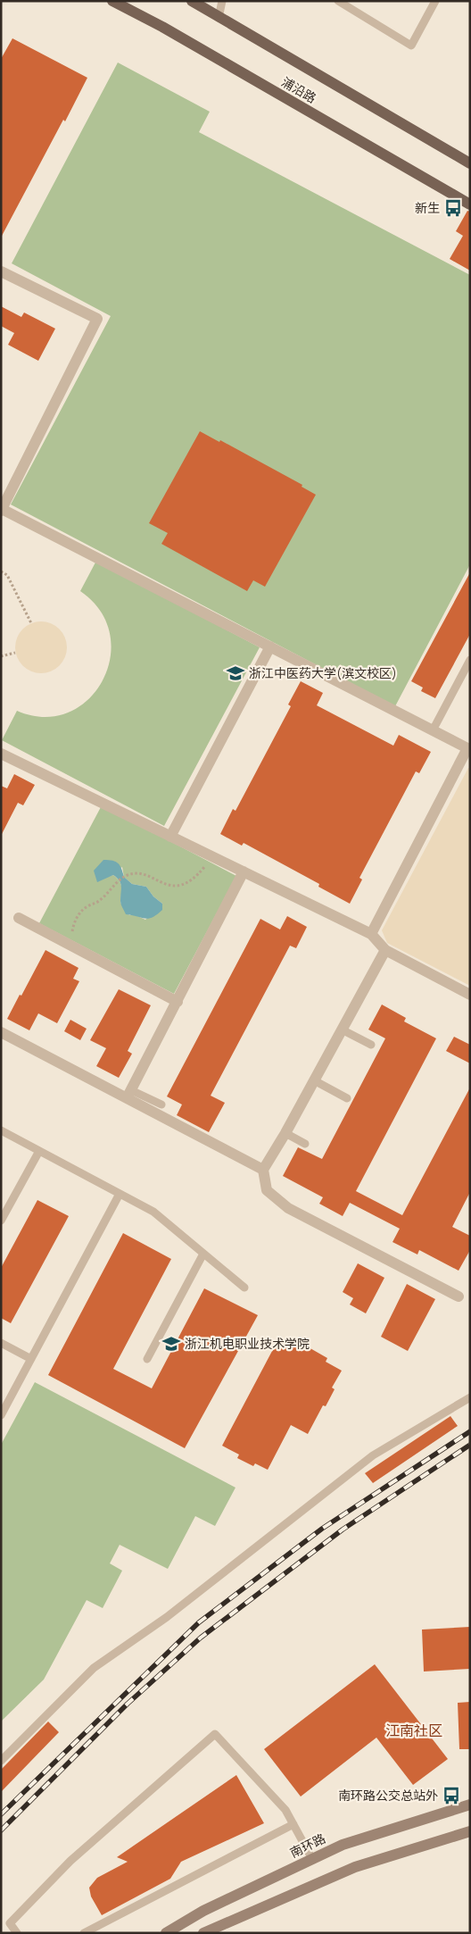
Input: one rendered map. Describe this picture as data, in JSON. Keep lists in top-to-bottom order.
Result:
{
  "streets": {
    "main road": ["浦沿路", "南环路"]
  },
  "districts": ["江南社区"],
  "places": {
    "bus stop": ["新生", "南环路公交总站外"],
    "school or university": ["浙江中医药大学(滨文校区)", "浙江机电职业技术学院"]
  }
}
